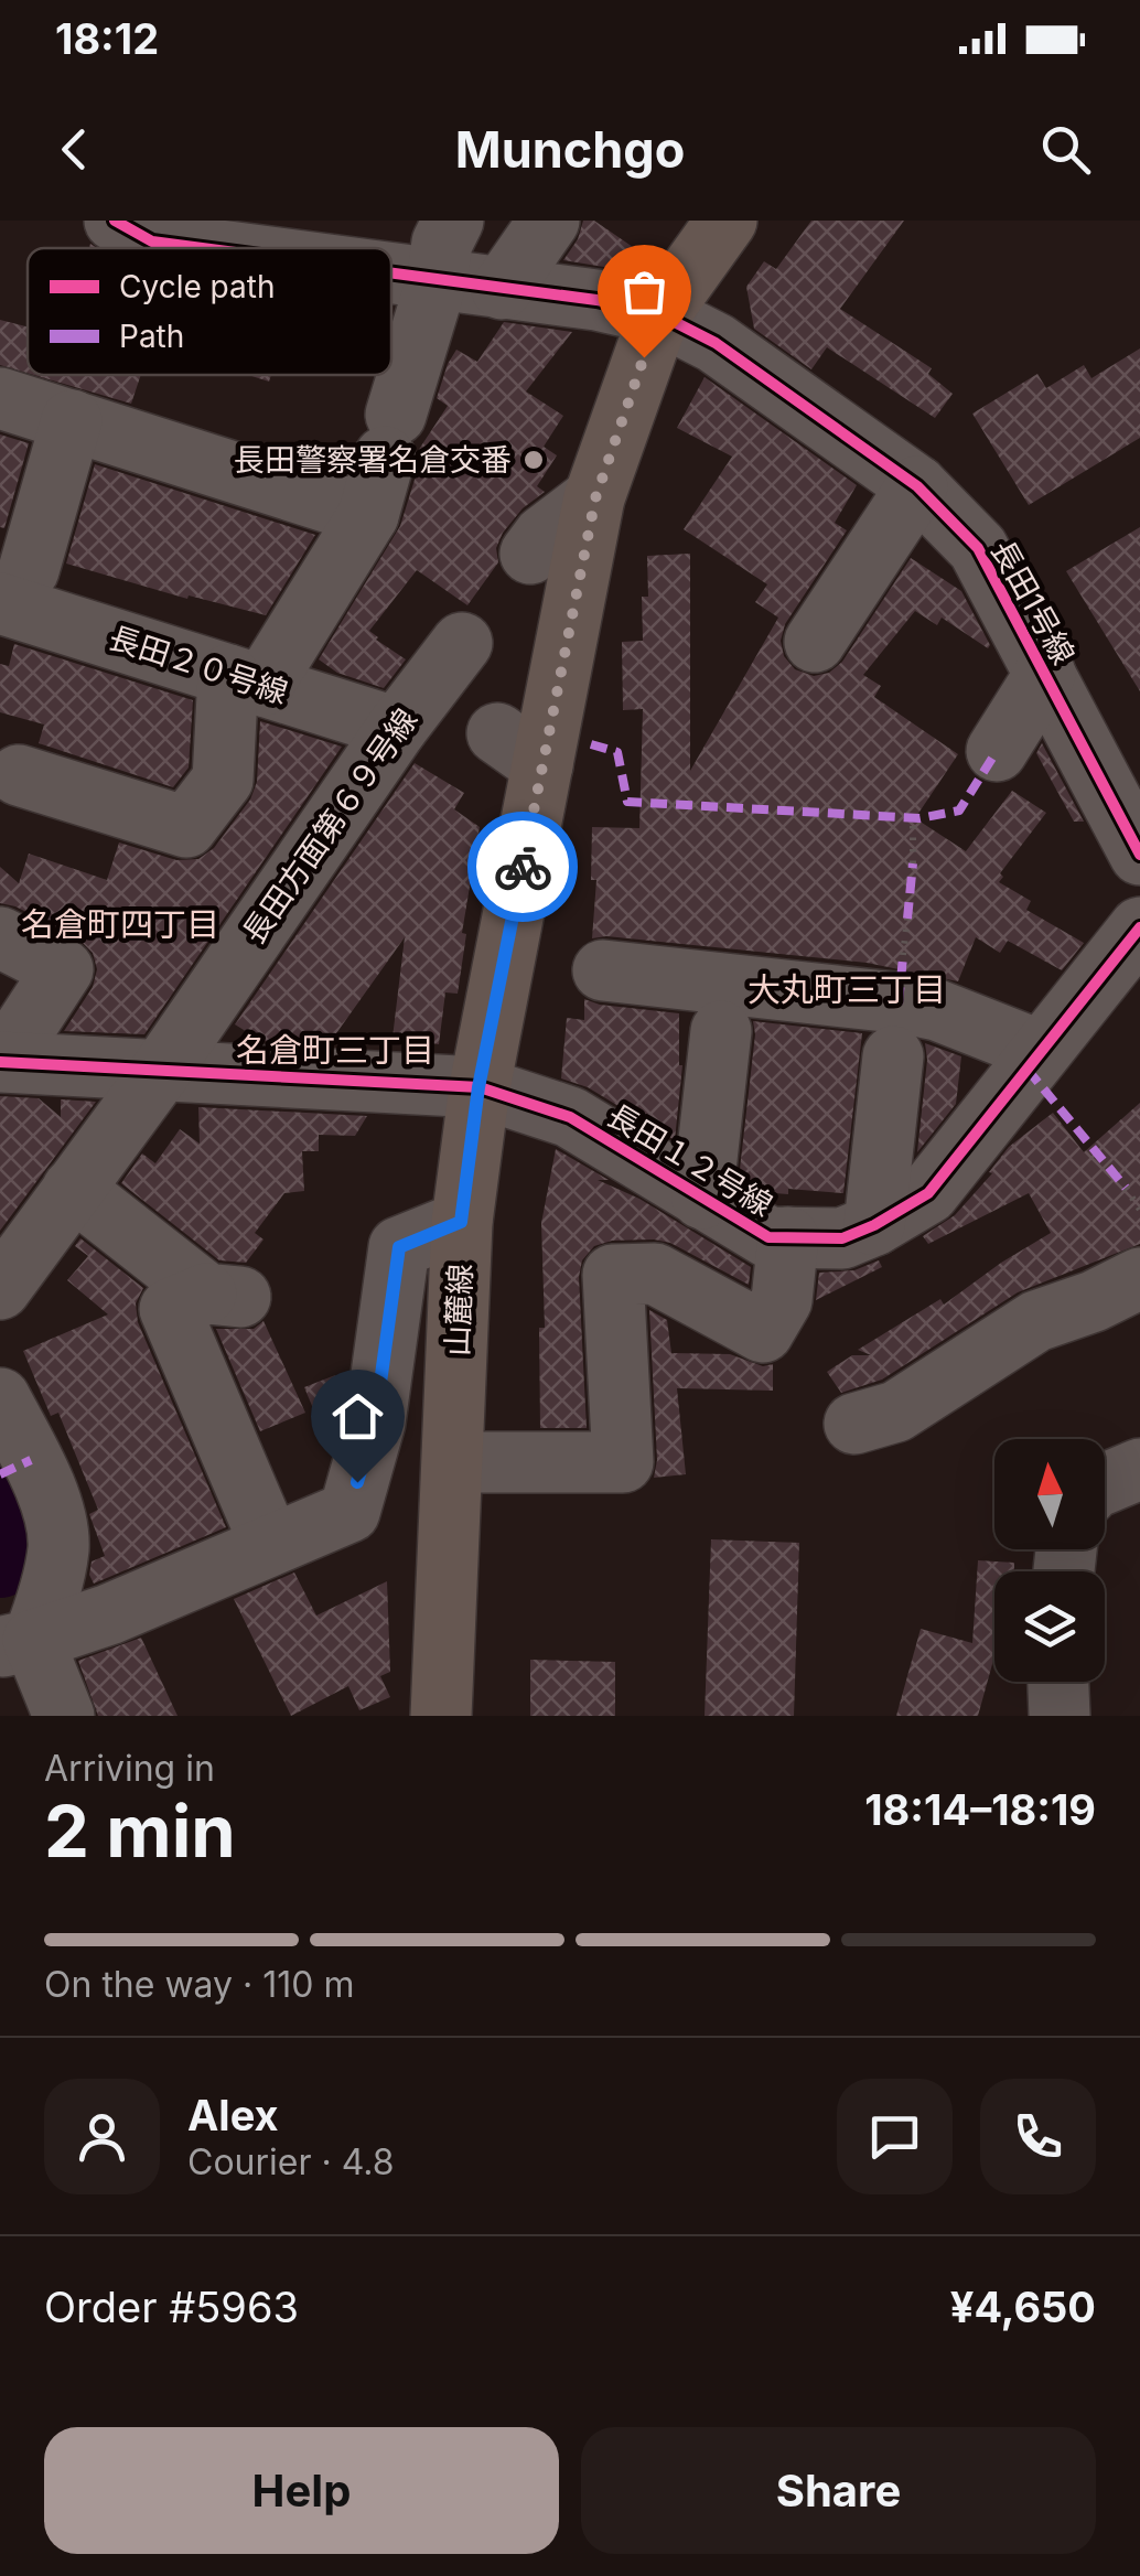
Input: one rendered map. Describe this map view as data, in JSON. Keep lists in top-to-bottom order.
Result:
{
  "streets": {
    "main road": ["山麓線"],
    "street": [
      "長田1号線",
      "長田２０号線",
      "長田方面第６９号線",
      "長田１２号線"
    ]
  },
  "crossings": [
    ["長田1号線", "山麓線"],
    ["長田２０号線", "長田方面第６９号線"],
    ["長田方面第６９号線", "長田１２号線"],
    ["長田１２号線", "山麓線"]
  ],
  "districts": ["名倉町四丁目", "大丸町三丁目", "名倉町三丁目"],
  "places": ["長田警察署名倉交番"],
  "legend": ["Cycle path", "Path"],
  "north": "top",
  "page": {
    "status": "18:12",
    "header": "Munchgo",
    "heading": ["2 min", "Arriving in", "18:14–18:19"],
    "panel": [
      "Alex",
      "Courier · 4.8",
      "Order #5963",
      "¥4,650"
    ],
    "bar": "On the way · 110 m",
    "buttons": ["Help", "Share"]
  }
}
